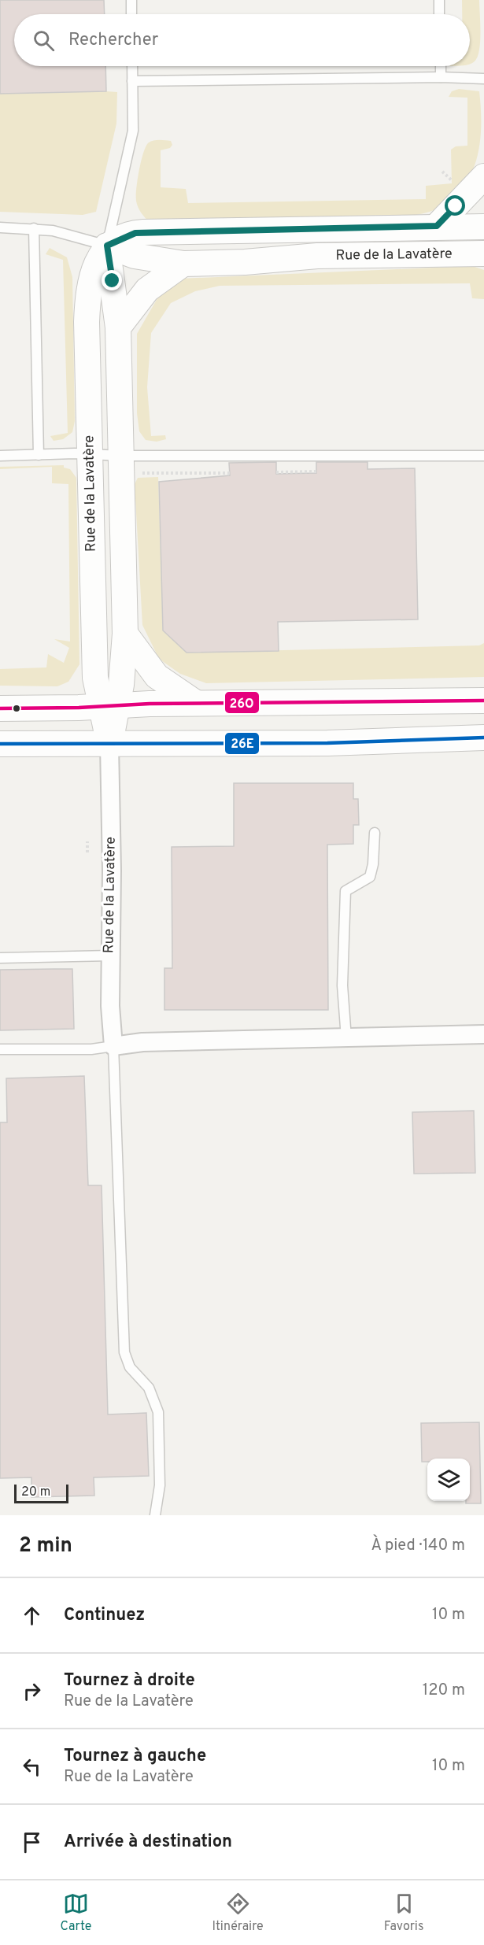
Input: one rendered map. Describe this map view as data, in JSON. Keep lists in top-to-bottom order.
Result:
{
  "streets": {
    "street": ["Rue de la Lavatère"]
  },
  "lines": ["transit line 26O", "transit line 26E"],
  "scale_bar": "20 m",
  "page": {
    "search": "Rechercher",
    "scale": "20 m",
    "heading": ["2 min", "À pied · 140 m"],
    "list": [
      ["Continuez", "10 m"],
      ["Tournez à droite", "Rue de la Lavatère", "120 m"],
      ["Tournez à gauche", "Rue de la Lavatère", "10 m"],
      "Arrivée à destination"
    ],
    "nav": ["Carte", "Itinéraire", "Favoris"]
  }
}
